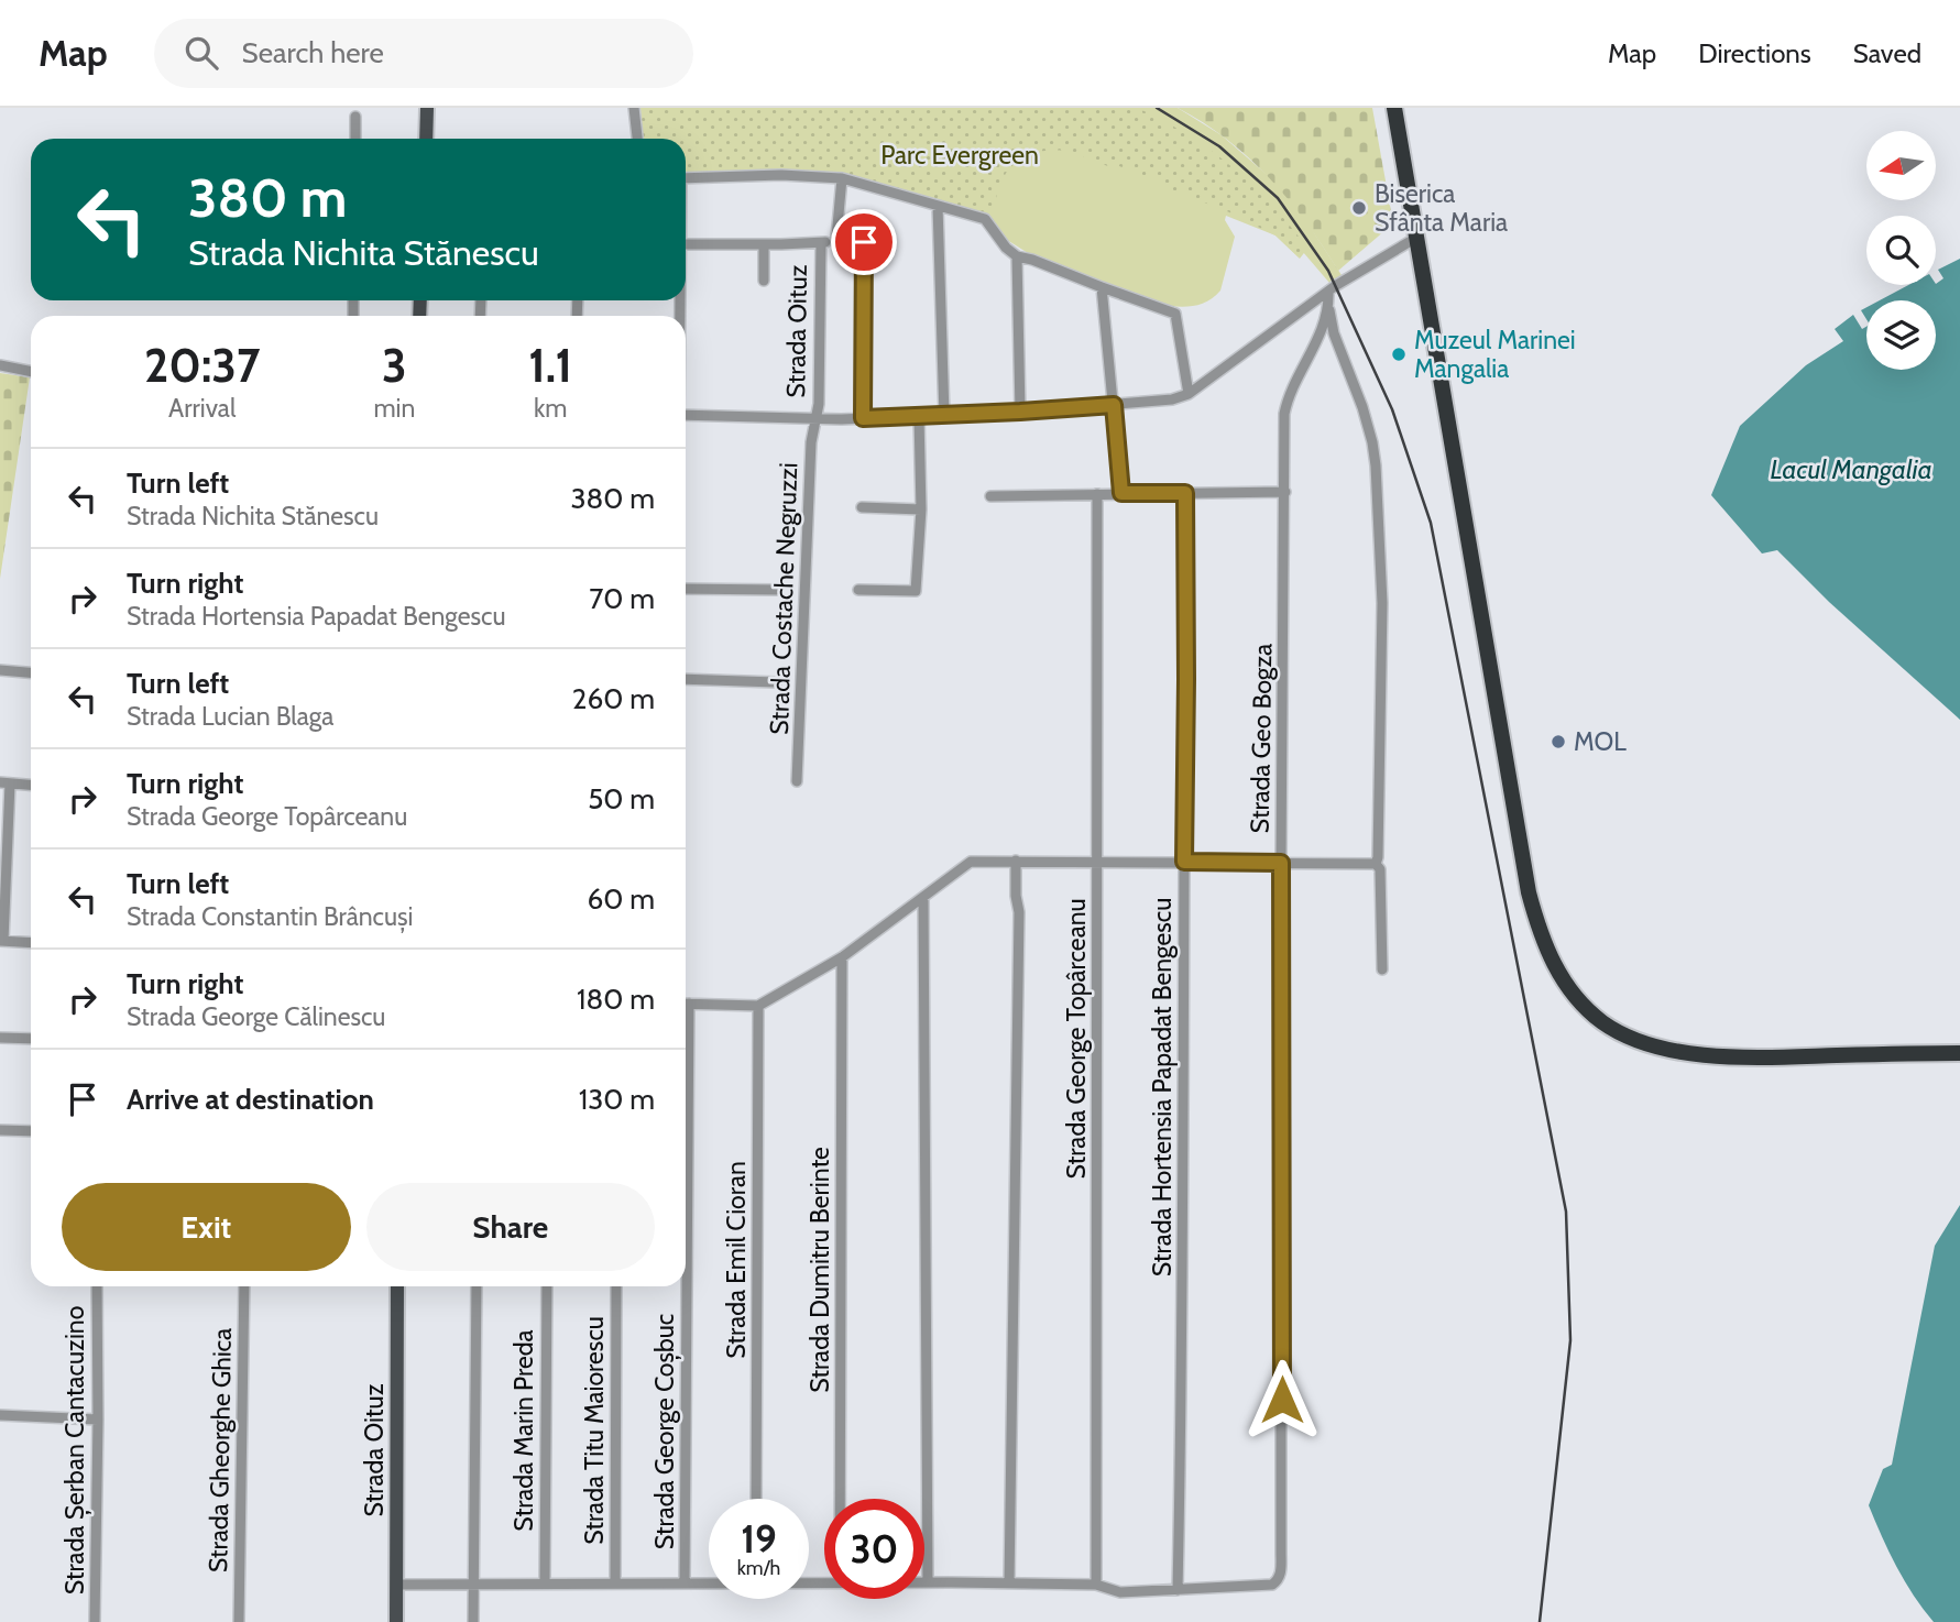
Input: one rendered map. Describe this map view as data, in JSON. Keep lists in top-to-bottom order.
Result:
{
  "streets": {
    "main road": ["Strada Oituz"],
    "street": [
      "Strada Costache Negruzzi",
      "Strada Geo Bogza",
      "Strada George Topârceanu",
      "Strada Hortensia Papadat Bengescu",
      "Strada Emil Cioran",
      "Strada Dumitru Berinte",
      "Strada Marin Preda",
      "Strada Titu Maiorescu",
      "Strada George Coșbuc",
      "Strada Șerban Cantacuzino",
      "Strada Gheorghe Ghica"
    ]
  },
  "crossings": [
    ["Strada Oituz", "Strada Costache Negruzzi"],
    ["Strada Geo Bogza", "Strada Hortensia Papadat Bengescu"]
  ],
  "water": ["Lacul Mangalia"],
  "parks": ["Parc Evergreen"],
  "places": ["Biserica Sfânta Maria", "Muzeul Marinei Mangalia", "MOL"],
  "north": "left",
  "page": {
    "header": "Map",
    "search": "Search here",
    "nav": ["Map", "Directions", "Saved"],
    "turn": ["380 m", "Strada Nichita Stănescu"],
    "eta": [
      "20:37",
      "Arrival",
      "3",
      "min",
      "1.1",
      "km"
    ],
    "list": [
      {
        "name": "Turn left",
        "note": "Strada Nichita Stănescu",
        "value": "380 m"
      },
      {
        "name": "Turn right",
        "note": "Strada Hortensia Papadat Bengescu",
        "value": "70 m"
      },
      {
        "name": "Turn left",
        "note": "Strada Lucian Blaga",
        "value": "260 m"
      },
      {
        "name": "Turn right",
        "note": "Strada George Topârceanu",
        "value": "50 m"
      },
      {
        "name": "Turn left",
        "note": "Strada Constantin Brâncuși",
        "value": "60 m"
      },
      {
        "name": "Turn right",
        "note": "Strada George Călinescu",
        "value": "180 m"
      },
      {
        "name": "Arrive at destination",
        "value": "130 m"
      }
    ],
    "buttons": ["Exit", "Share"],
    "speed": "19 km/h",
    "limit": "30"
  }
}
